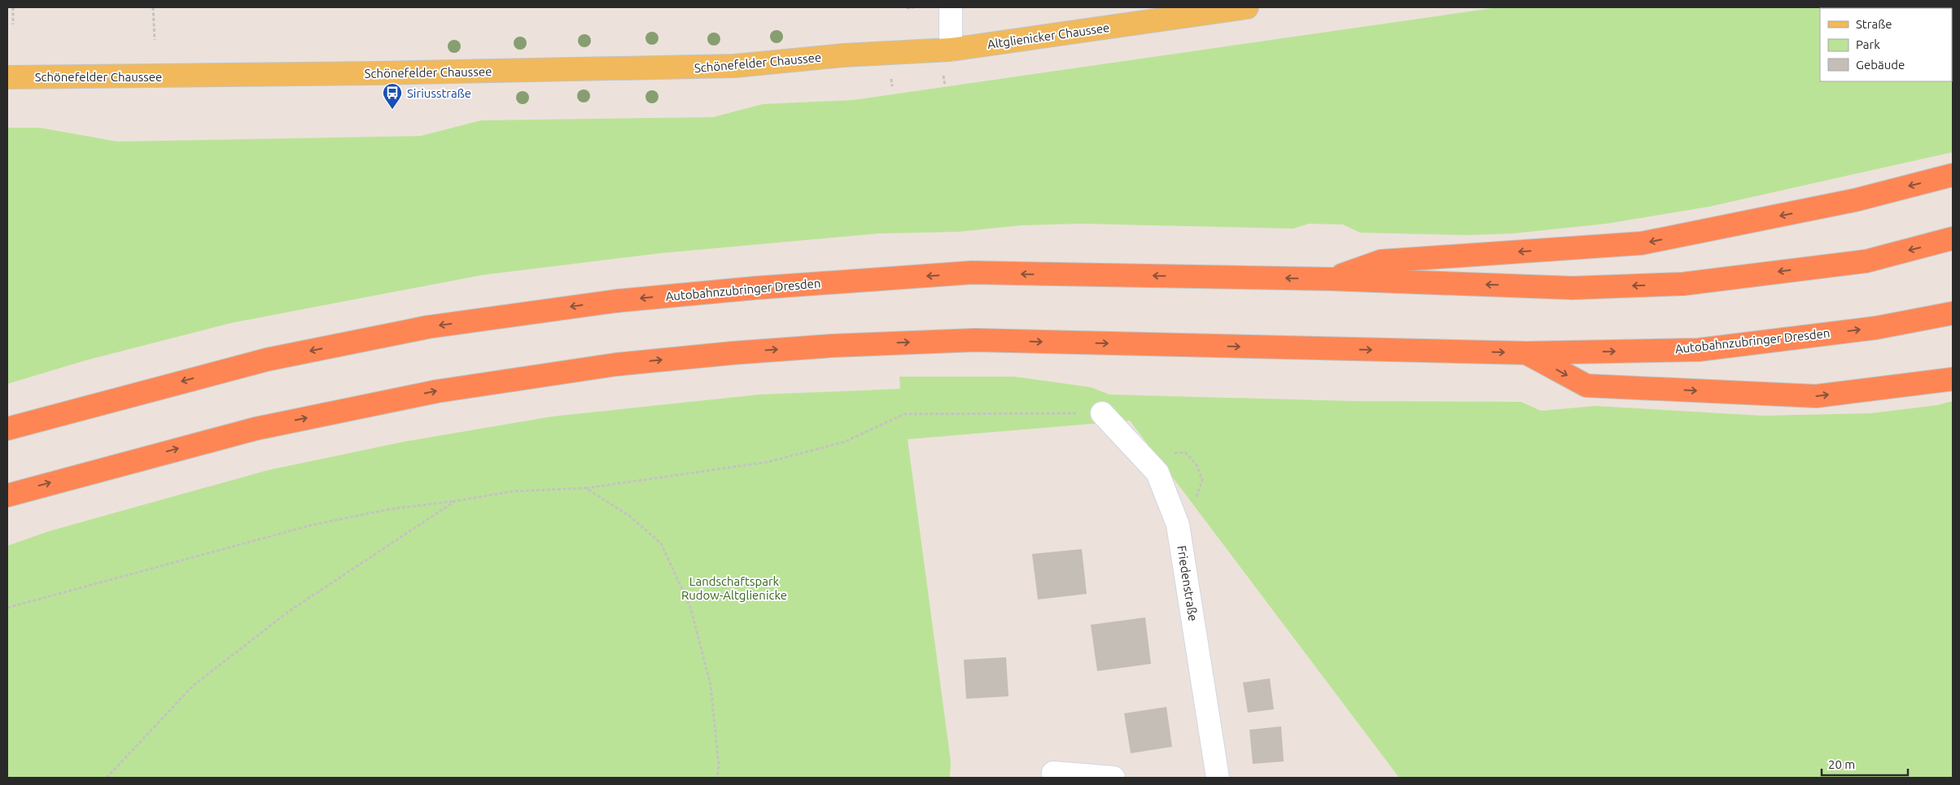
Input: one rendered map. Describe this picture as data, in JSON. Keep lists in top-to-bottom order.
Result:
{
  "streets": {
    "highway": ["Autobahnzubringer Dresden"],
    "main road": ["Altglienicker Chaussee", "Schönefelder Chaussee"],
    "street": ["Friedenstraße"]
  },
  "crossings": [
    ["Altglienicker Chaussee", "Schönefelder Chaussee"]
  ],
  "parks": ["Landschaftspark Rudow-Altglienicke"],
  "places": {
    "bus stop": ["Siriusstraße"]
  },
  "legend": ["Straße", "Park", "Gebäude"],
  "scale_bar": "20 m"
}
